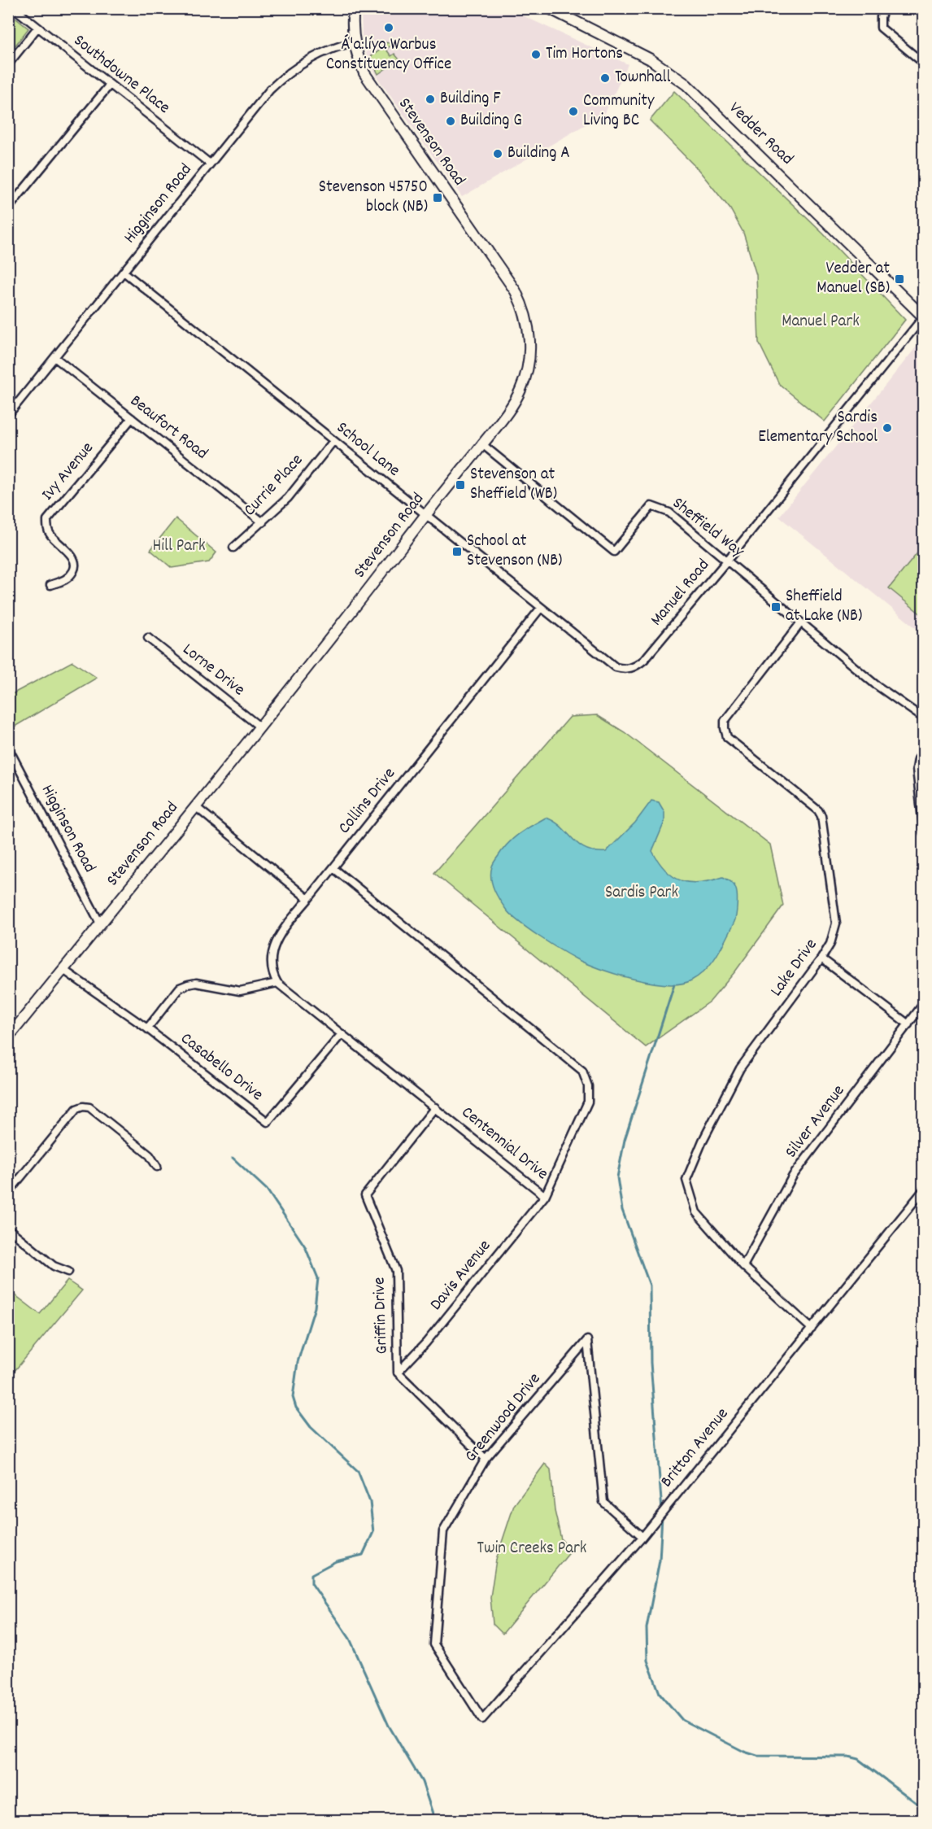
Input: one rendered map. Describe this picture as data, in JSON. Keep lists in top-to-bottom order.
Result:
{
  "streets": {
    "street": [
      "Southdowne Place",
      "Vedder Road",
      "Stevenson Road",
      "Higginson Road",
      "Beaufort Road",
      "School Lane",
      "Ivy Avenue",
      "Currie Place",
      "Sheffield Way",
      "Manuel Road",
      "Lorne Drive",
      "Collins Drive",
      "Lake Drive",
      "Casabello Drive",
      "Silver Avenue",
      "Centennial Drive",
      "Davis Avenue",
      "Griffin Drive",
      "Greenwood Drive",
      "Britton Avenue"
    ]
  },
  "crossings": [
    ["Southdowne Place", "Higginson Road"],
    ["Vedder Road", "Manuel Road"],
    ["Stevenson Road", "Higginson Road"],
    ["Stevenson Road", "School Lane"],
    ["Stevenson Road", "Sheffield Way"],
    ["Stevenson Road", "Lorne Drive"],
    ["Stevenson Road", "Casabello Drive"],
    ["Higginson Road", "Beaufort Road"],
    ["Higginson Road", "School Lane"],
    ["Beaufort Road", "Ivy Avenue"],
    ["Beaufort Road", "Currie Place"],
    ["School Lane", "Currie Place"],
    ["School Lane", "Manuel Road"],
    ["School Lane", "Collins Drive"],
    ["Sheffield Way", "Manuel Road"],
    ["Sheffield Way", "Lake Drive"],
    ["Collins Drive", "Centennial Drive"],
    ["Lake Drive", "Silver Avenue"],
    ["Lake Drive", "Britton Avenue"],
    ["Casabello Drive", "Centennial Drive"],
    ["Centennial Drive", "Davis Avenue"],
    ["Centennial Drive", "Griffin Drive"],
    ["Davis Avenue", "Griffin Drive"],
    ["Griffin Drive", "Greenwood Drive"],
    ["Greenwood Drive", "Britton Avenue"]
  ],
  "parks": [
    "Manuel Park",
    "Hill Park",
    "Sardis Park",
    "Twin Creeks Park"
  ],
  "places": {
    "other": [
      "Á'a:líya Warbus Constituency Office",
      "Tim Hortons",
      "Townhall",
      "Building F",
      "Community Living BC",
      "Building G",
      "Building A",
      "Sardis Elementary School"
    ],
    "transit": [
      "Stevenson 45750 block (NB)",
      "Vedder at Manuel (SB)",
      "Stevenson at Sheffield (WB)",
      "School at Stevenson (NB)",
      "Sheffield at Lake (NB)"
    ]
  }
}
